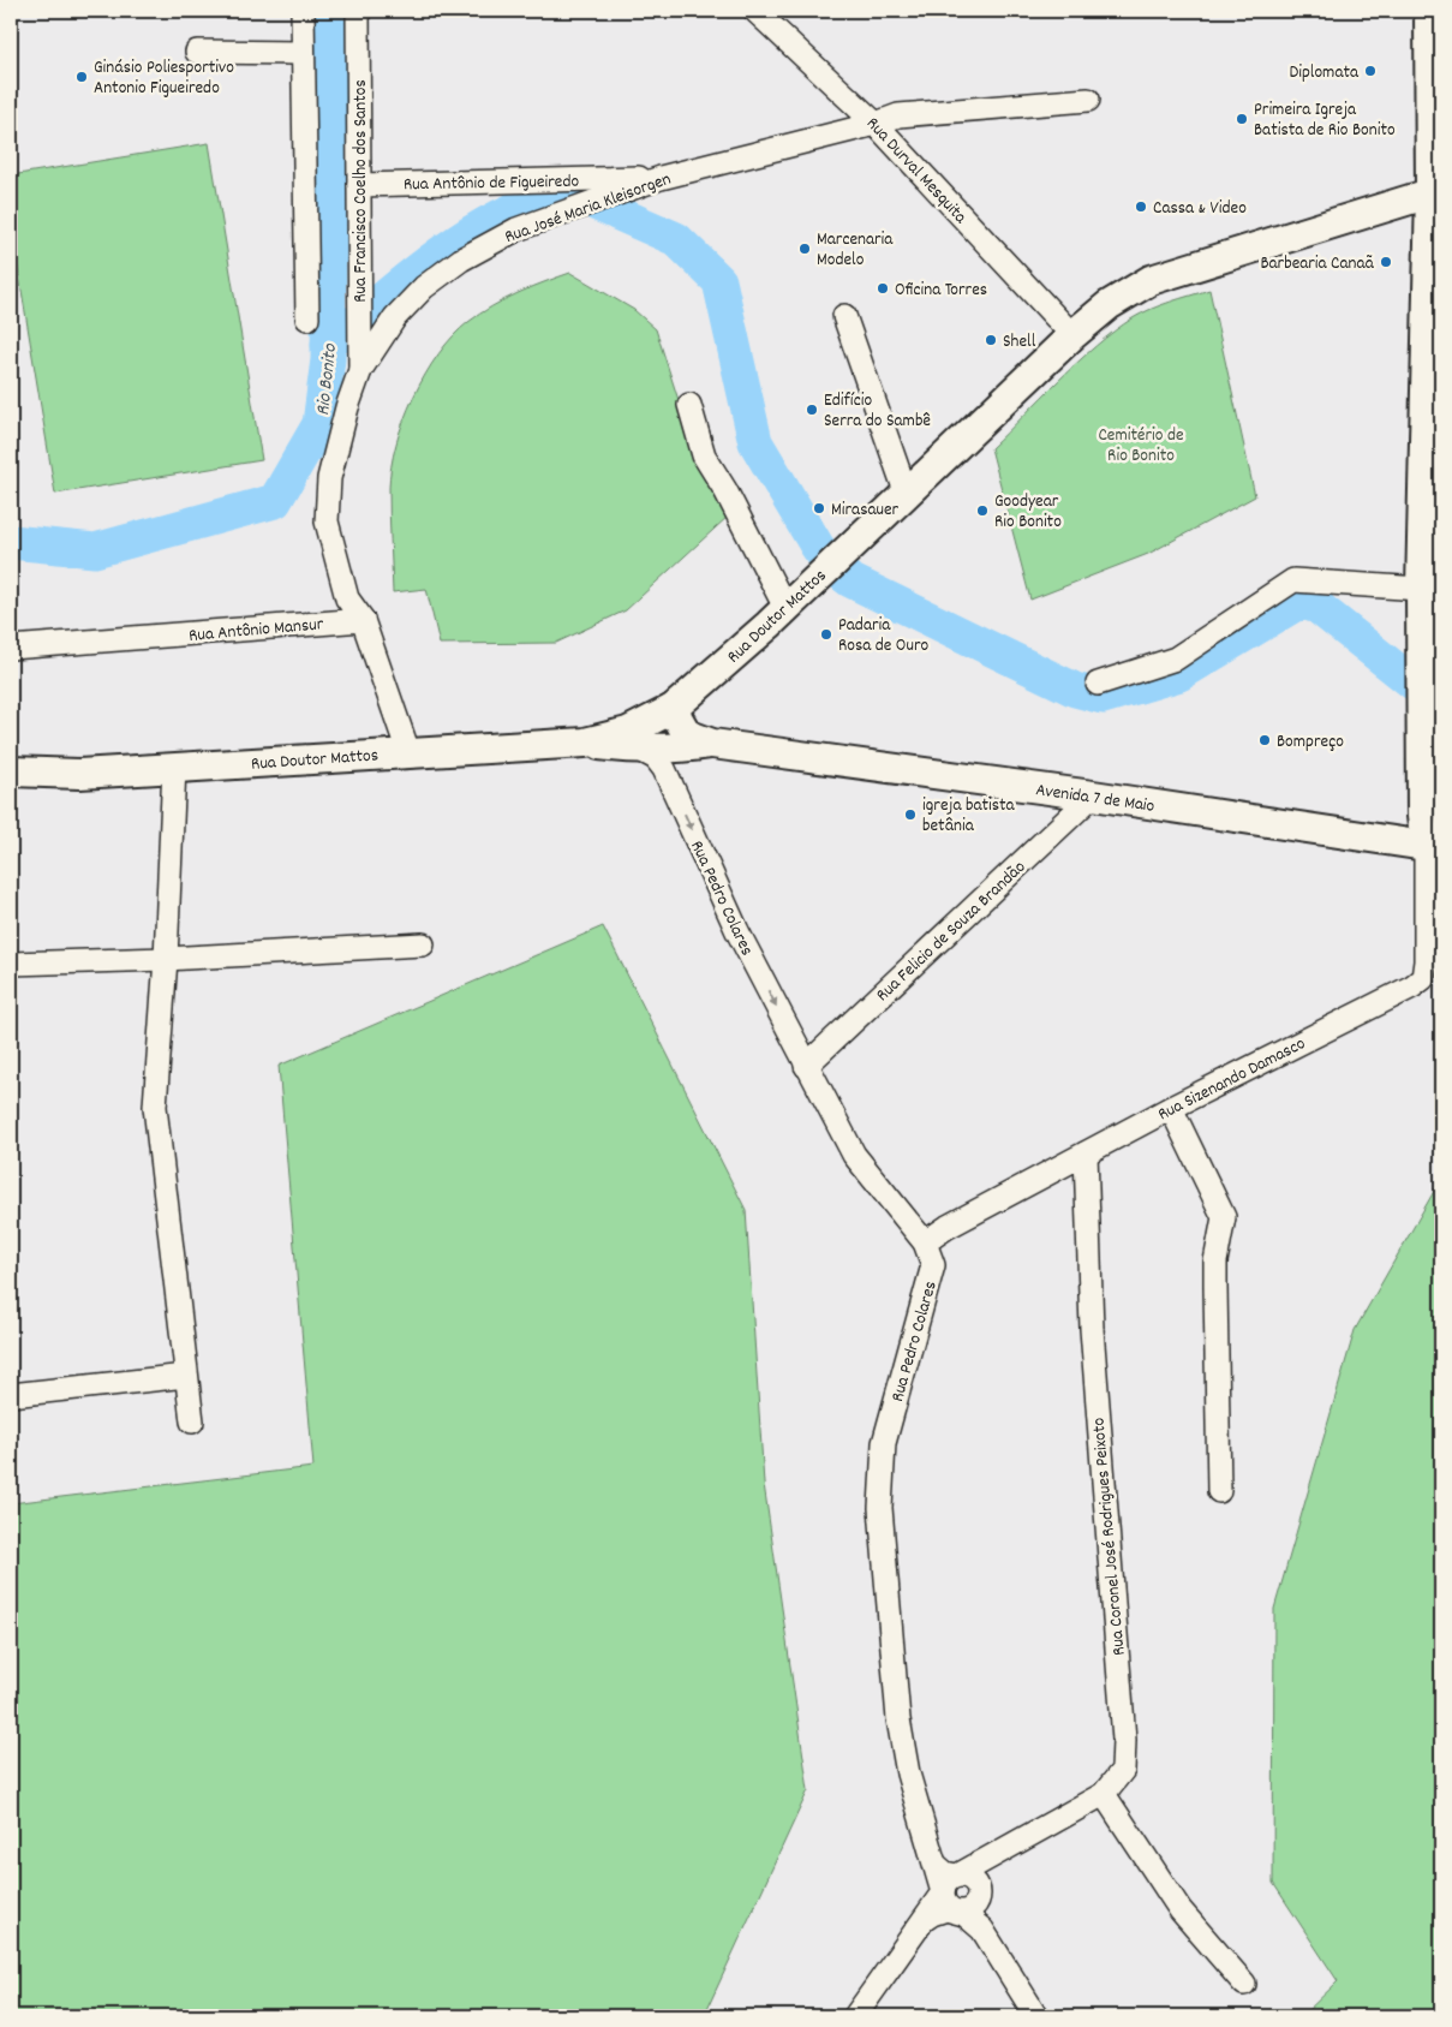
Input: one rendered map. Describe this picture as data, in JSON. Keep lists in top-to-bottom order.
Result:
{
  "streets": {
    "main road": ["Rua Doutor Mattos", "Avenida 7 de Maio"],
    "street": [
      "Rua Durval Mesquita",
      "Rua Antônio de Figueiredo",
      "Rua Francisco Coelho dos Santos",
      "Rua José Maria Kleisorgen",
      "Rua Antônio Mansur",
      "Rua Pedro Colares",
      "Rua Felicio de Souza Brandão",
      "Rua Sizenando Damasco",
      "Rua Coronel José Rodrigues Peixoto"
    ]
  },
  "crossings": [
    ["Rua Durval Mesquita", "Rua José Maria Kleisorgen"],
    ["Rua Durval Mesquita", "Rua Doutor Mattos"],
    ["Rua Antônio de Figueiredo", "Rua Francisco Coelho dos Santos"],
    ["Rua Antônio de Figueiredo", "Rua José Maria Kleisorgen"],
    ["Rua Francisco Coelho dos Santos", "Rua José Maria Kleisorgen"],
    ["Rua José Maria Kleisorgen", "Rua Antônio Mansur"],
    ["Rua Doutor Mattos", "Avenida 7 de Maio"],
    ["Avenida 7 de Maio", "Rua Pedro Colares"],
    ["Avenida 7 de Maio", "Rua Felicio de Souza Brandão"],
    ["Avenida 7 de Maio", "Rua Sizenando Damasco"],
    ["Rua Pedro Colares", "Rua Felicio de Souza Brandão"],
    ["Rua Pedro Colares", "Rua Sizenando Damasco"],
    ["Rua Pedro Colares", "Rua Coronel José Rodrigues Peixoto"],
    ["Rua Sizenando Damasco", "Rua Coronel José Rodrigues Peixoto"]
  ],
  "water": ["Rio Bonito"],
  "parks": ["Cemitério de Rio Bonito"],
  "places": [
    "Diplomata",
    "Ginásio Poliesportivo Antonio Figueiredo",
    "Primeira Igreja Batista de Rio Bonito",
    "Cassa & Video",
    "Marcenaria Modelo",
    "Barbearia Canaã",
    "Oficina Torres",
    "Shell",
    "Edifício Serra do Sambê",
    "Mirasauer",
    "Goodyear Rio Bonito",
    "Padaria Rosa de Ouro",
    "Bompreço",
    "igreja batista betânia"
  ]
}
